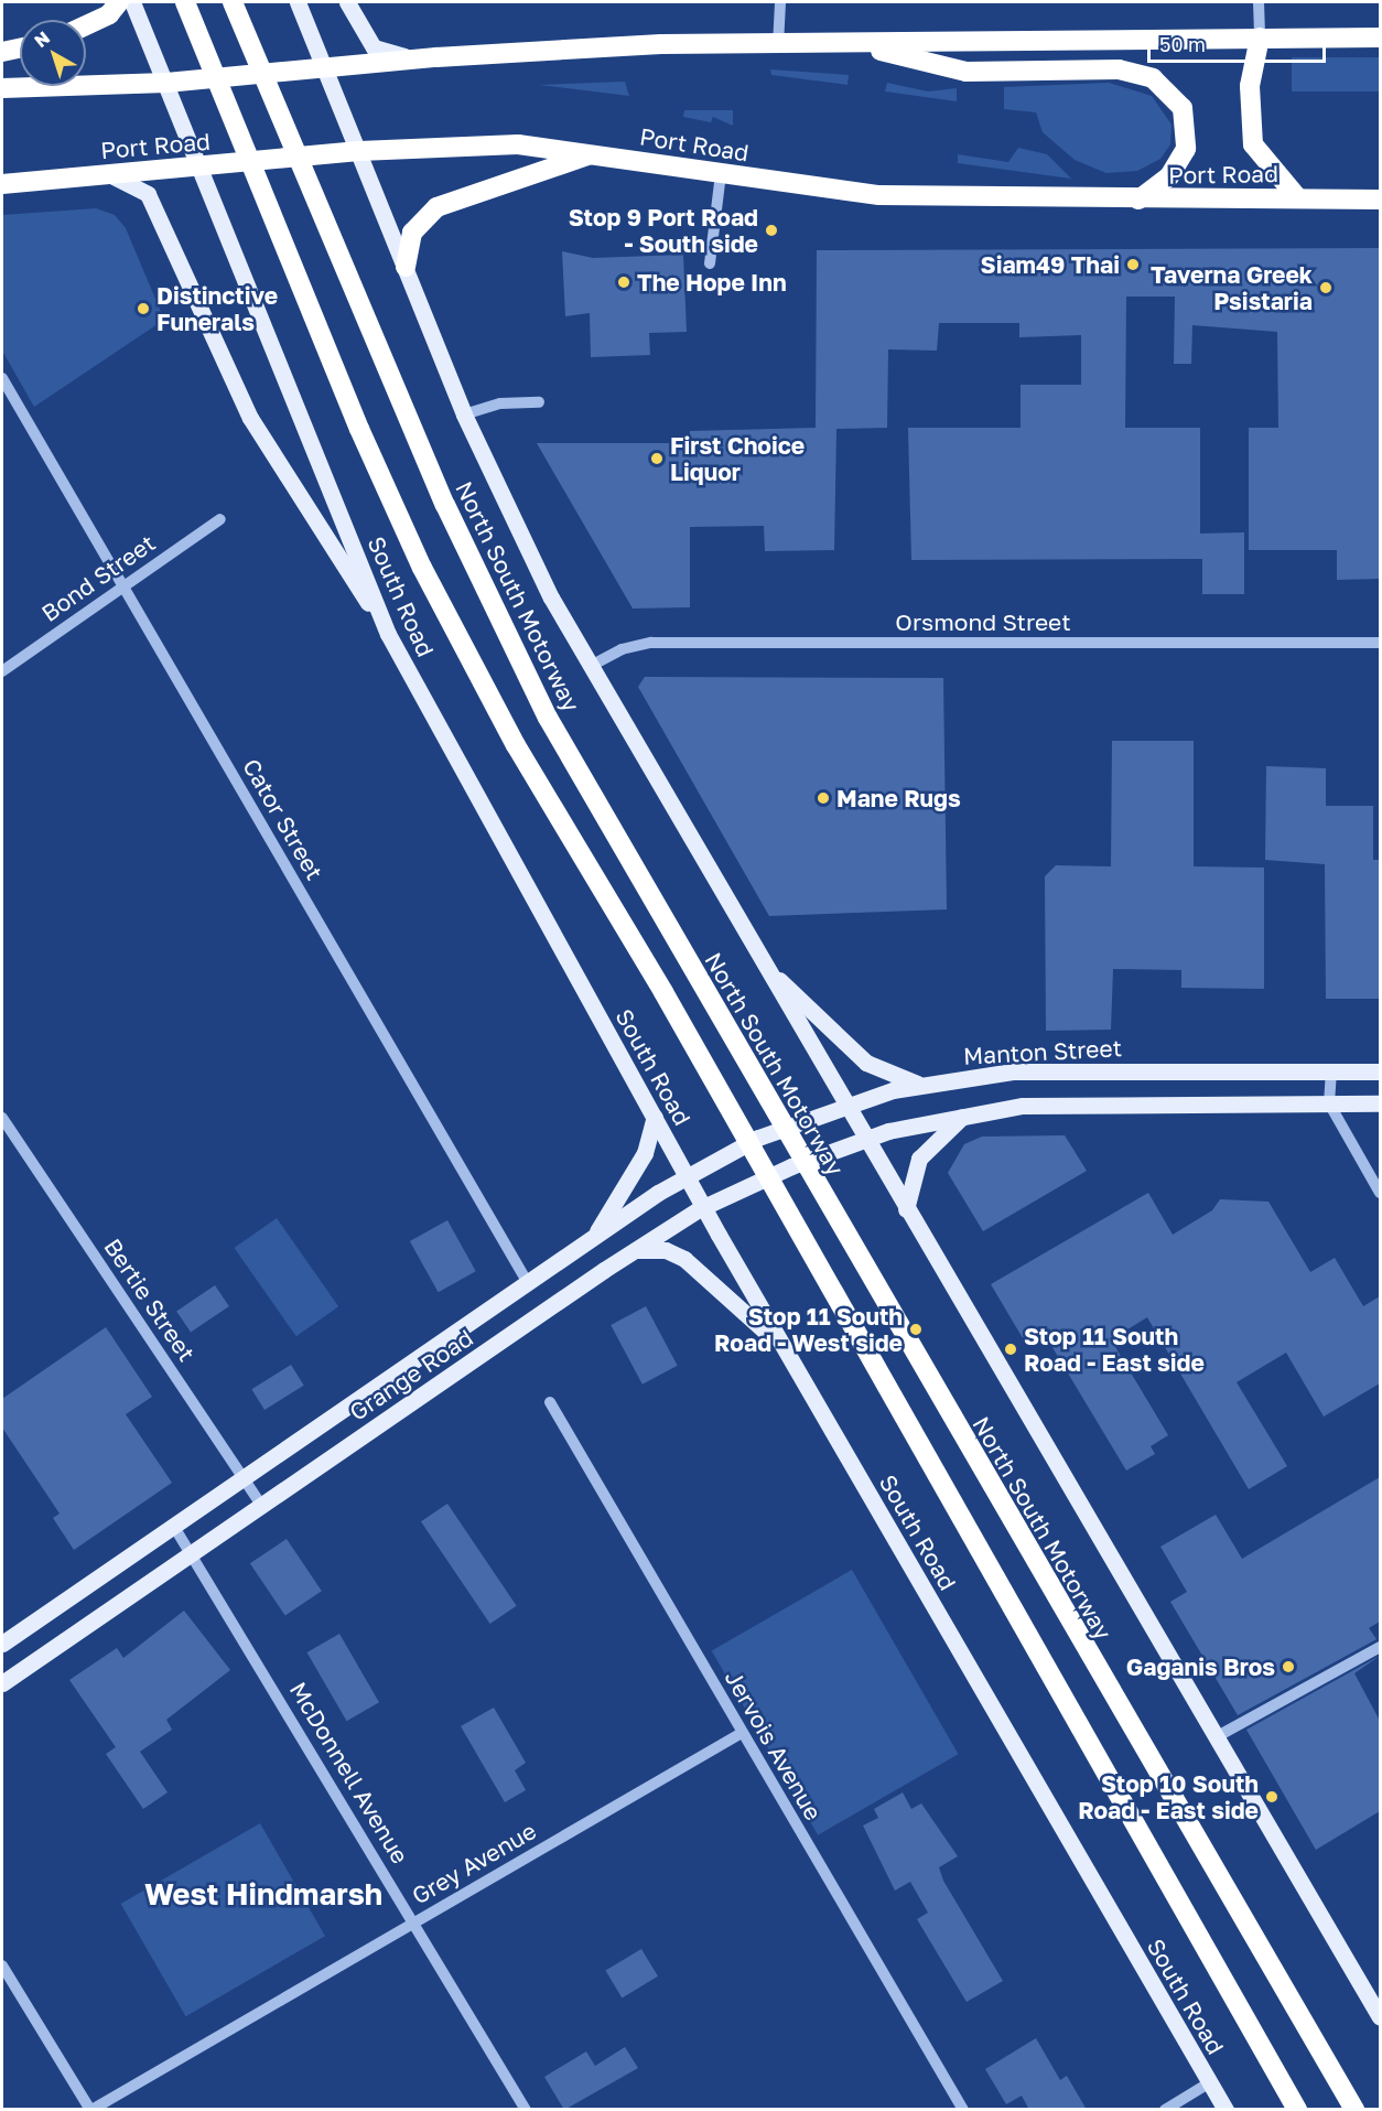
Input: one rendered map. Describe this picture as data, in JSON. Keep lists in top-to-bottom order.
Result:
{
  "streets": {
    "highway": ["Port Road", "North South Motorway"],
    "main road": ["South Road", "Manton Street", "Grange Road"],
    "street": [
      "Bond Street",
      "Orsmond Street",
      "Cator Street",
      "Bertie Street",
      "Jervois Avenue",
      "McDonnell Avenue",
      "Grey Avenue"
    ]
  },
  "crossings": [
    ["Port Road", "South Road"],
    ["Bond Street", "Cator Street"],
    ["South Road", "Manton Street"],
    ["South Road", "Grange Road"],
    ["Cator Street", "Grange Road"],
    ["Manton Street", "Grange Road"],
    ["Bertie Street", "Grange Road"],
    ["Grange Road", "McDonnell Avenue"],
    ["Jervois Avenue", "Grey Avenue"],
    ["McDonnell Avenue", "Grey Avenue"]
  ],
  "districts": ["West Hindmarsh"],
  "places": [
    "Stop 9 Port Road - South side",
    "Siam49 Thai",
    "The Hope Inn",
    "Taverna Greek Psistaria",
    "Distinctive Funerals",
    "First Choice Liquor",
    "Mane Rugs",
    "Stop 11 South Road - West side",
    "Stop 11 South Road - East side",
    "Gaganis Bros",
    "Stop 10 South Road - East side"
  ],
  "scale_bar": "50 m",
  "north": "top left"
}
